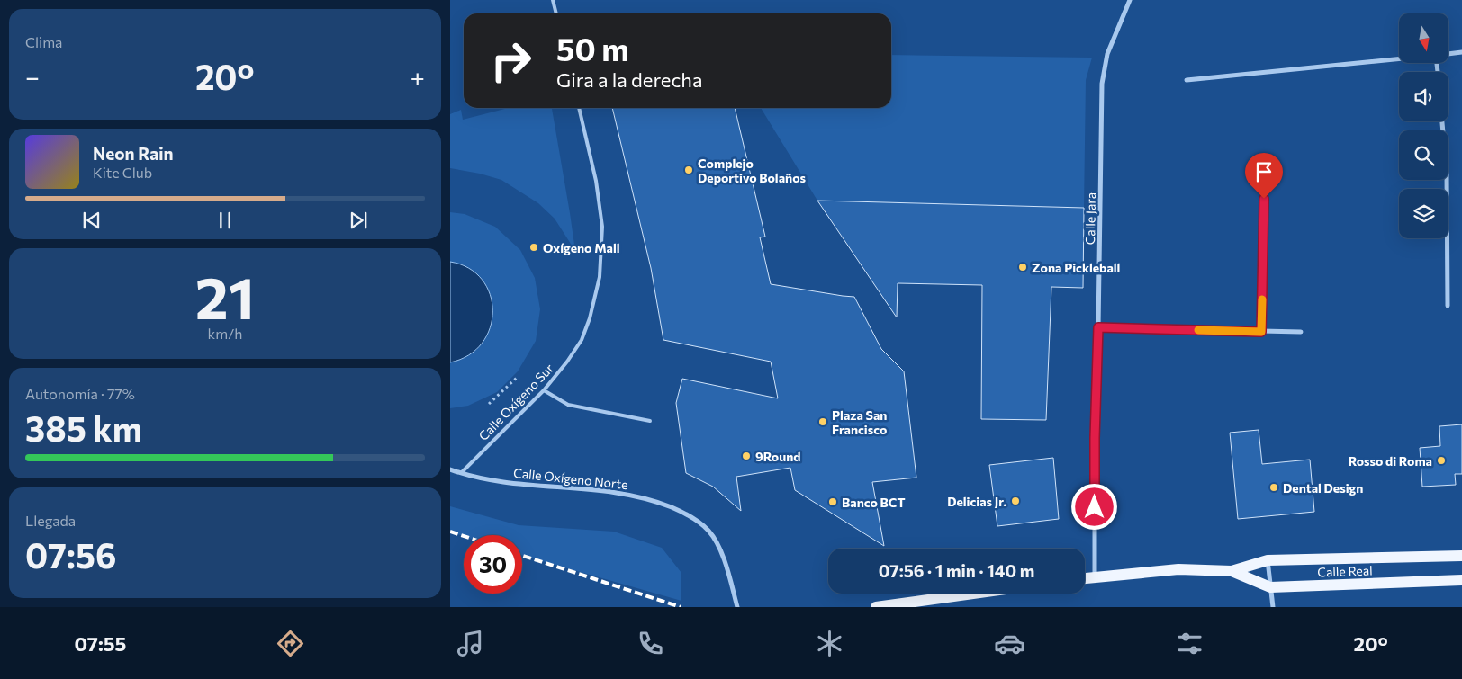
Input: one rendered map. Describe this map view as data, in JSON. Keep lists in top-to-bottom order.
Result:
{
  "streets": {
    "main road": ["Calle Real"],
    "street": ["Calle Jara", "Calle Oxígeno Norte"],
    "lane": ["Calle Oxígeno Sur"]
  },
  "crossings": [
    ["Calle Jara", "Calle Real"],
    ["Calle Oxígeno Sur", "Calle Oxígeno Norte"]
  ],
  "places": [
    "Complejo Deportivo Bolaños",
    "Oxígeno Mall",
    "Zona Pickleball",
    "Plaza San Francisco",
    "9Round",
    "Rosso di Roma",
    "Dental Design",
    "Delicias Jr.",
    "Banco BCT"
  ],
  "north": "bottom",
  "page": {
    "tile": [
      "Clima",
      ["21", "km/h"],
      ["Autonomía · 77%", "385 km"],
      ["Llegada", "07:56"]
    ],
    "turn": ["50 m", "Gira a la derecha"],
    "heat": ["−", "20°", "+"],
    "song": ["Neon Rain", "Kite Club"],
    "limit": "30",
    "trip": "07:56 · 1 min · 140 m",
    "tabs": ["07:55", "20°"]
  }
}
